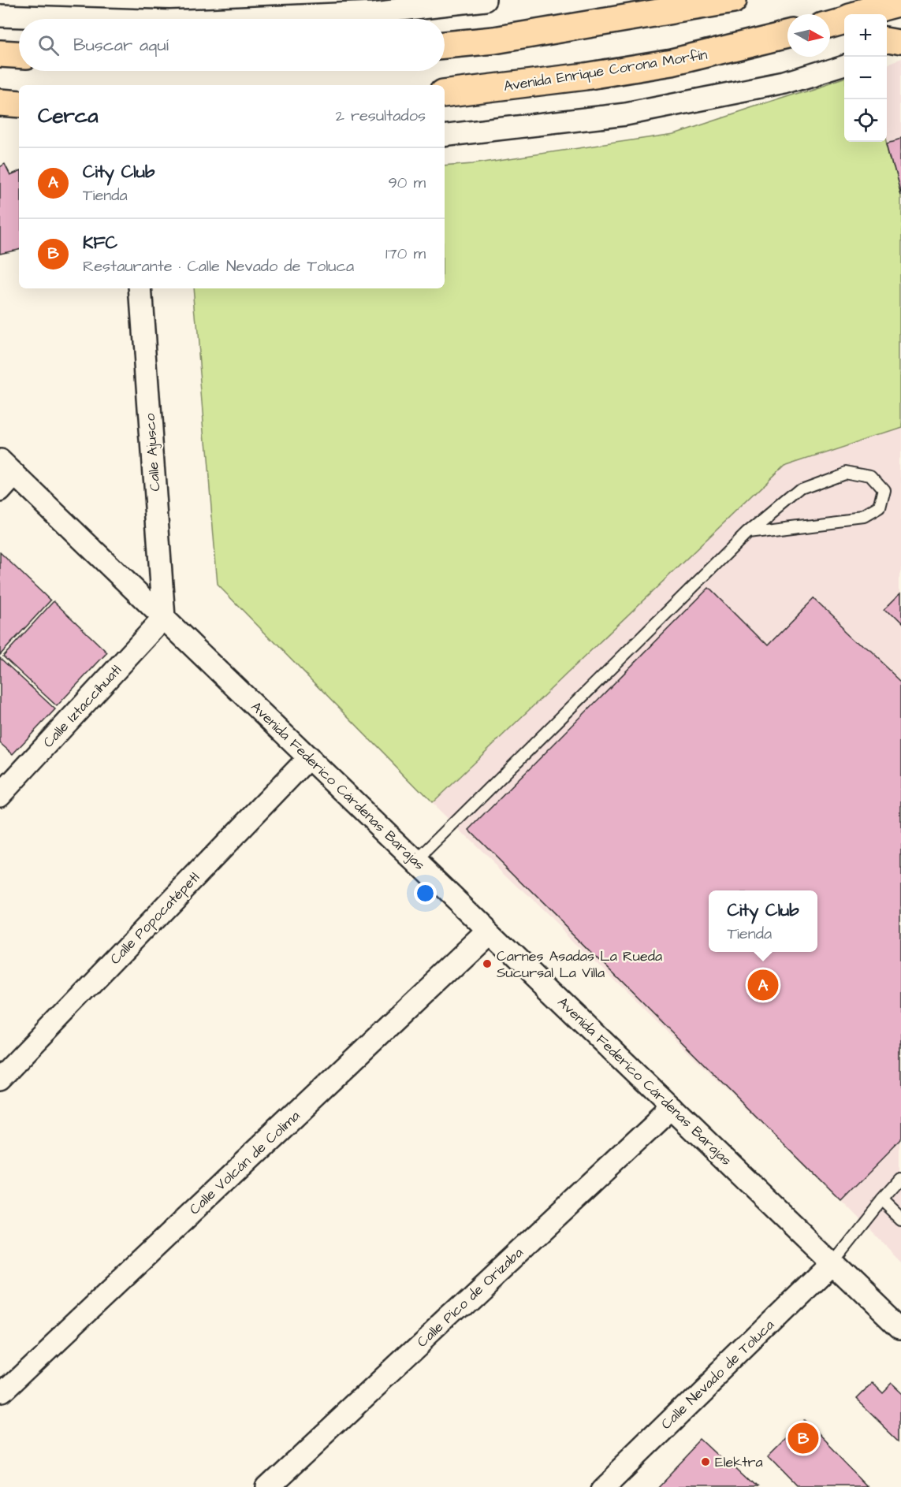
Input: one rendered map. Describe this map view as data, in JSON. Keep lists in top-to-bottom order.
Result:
{
  "streets": {
    "main road": ["Avenida Enrique Corona Morfín"],
    "street": [
      "Calle Ajusco",
      "Calle Iztaccíhuatl",
      "Avenida Federico Cárdenas Barajas",
      "Calle Popocatépetl",
      "Calle Volcán de Colima",
      "Calle Pico de Orizaba",
      "Calle Nevado de Toluca"
    ]
  },
  "crossings": [
    ["Calle Ajusco", "Calle Iztaccíhuatl"],
    ["Calle Ajusco", "Avenida Federico Cárdenas Barajas"],
    ["Calle Iztaccíhuatl", "Avenida Federico Cárdenas Barajas"],
    ["Avenida Federico Cárdenas Barajas", "Calle Popocatépetl"],
    ["Avenida Federico Cárdenas Barajas", "Calle Volcán de Colima"],
    ["Avenida Federico Cárdenas Barajas", "Calle Pico de Orizaba"],
    ["Avenida Federico Cárdenas Barajas", "Calle Nevado de Toluca"]
  ],
  "places": ["Carnes Asadas La Rueda Sucursal La Villa", "Elektra"],
  "north": "right",
  "page": {
    "map_buttons": ["+", "−"],
    "search": "Buscar aquí",
    "heading": ["Cerca", "2 resultados"],
    "list": [
      {
        "mark": "A",
        "name": "City Club",
        "note": "Tienda",
        "value": "90 m"
      },
      {
        "mark": "B",
        "name": "KFC",
        "note": "Restaurante · Calle Nevado de Toluca",
        "value": "170 m"
      }
    ],
    "popup": ["City Club", "Tienda"],
    "pins": ["A", "B"]
  }
}
